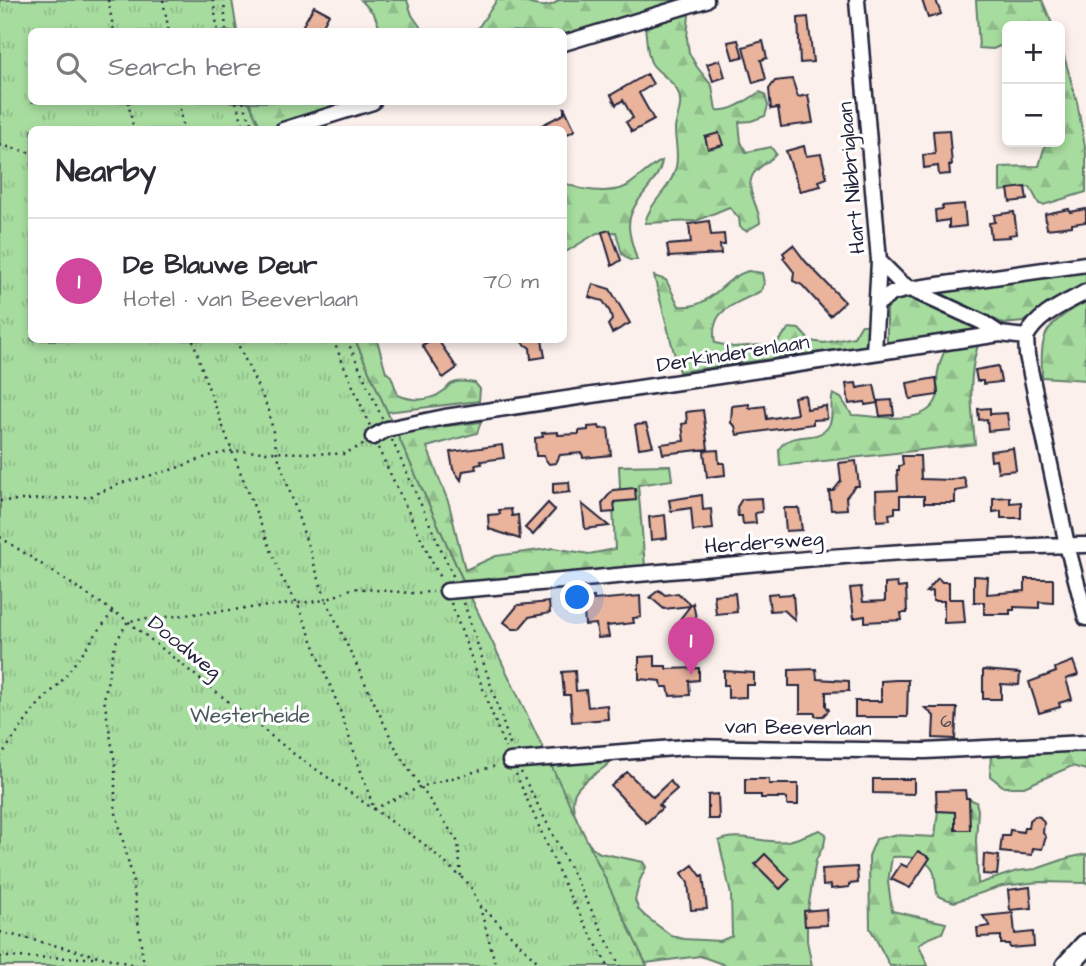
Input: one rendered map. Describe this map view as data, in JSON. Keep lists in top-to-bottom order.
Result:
{
  "streets": {
    "street": [
      "Hart Nibbriglaan",
      "Derkinderenlaan",
      "Herdersweg",
      "van Beeverlaan"
    ],
    "path": ["Doodweg"]
  },
  "crossings": [
    ["Hart Nibbriglaan", "Derkinderenlaan"]
  ],
  "parks": ["Westerheide"],
  "house_numbers": ["6"],
  "page": {
    "map_buttons": ["+", "−"],
    "search": "Search here",
    "heading": "Nearby",
    "list": [
      {
        "mark": "1",
        "name": "De Blauwe Deur",
        "note": "Hotel · van Beeverlaan",
        "value": "70 m"
      }
    ],
    "pins": "1"
  }
}
